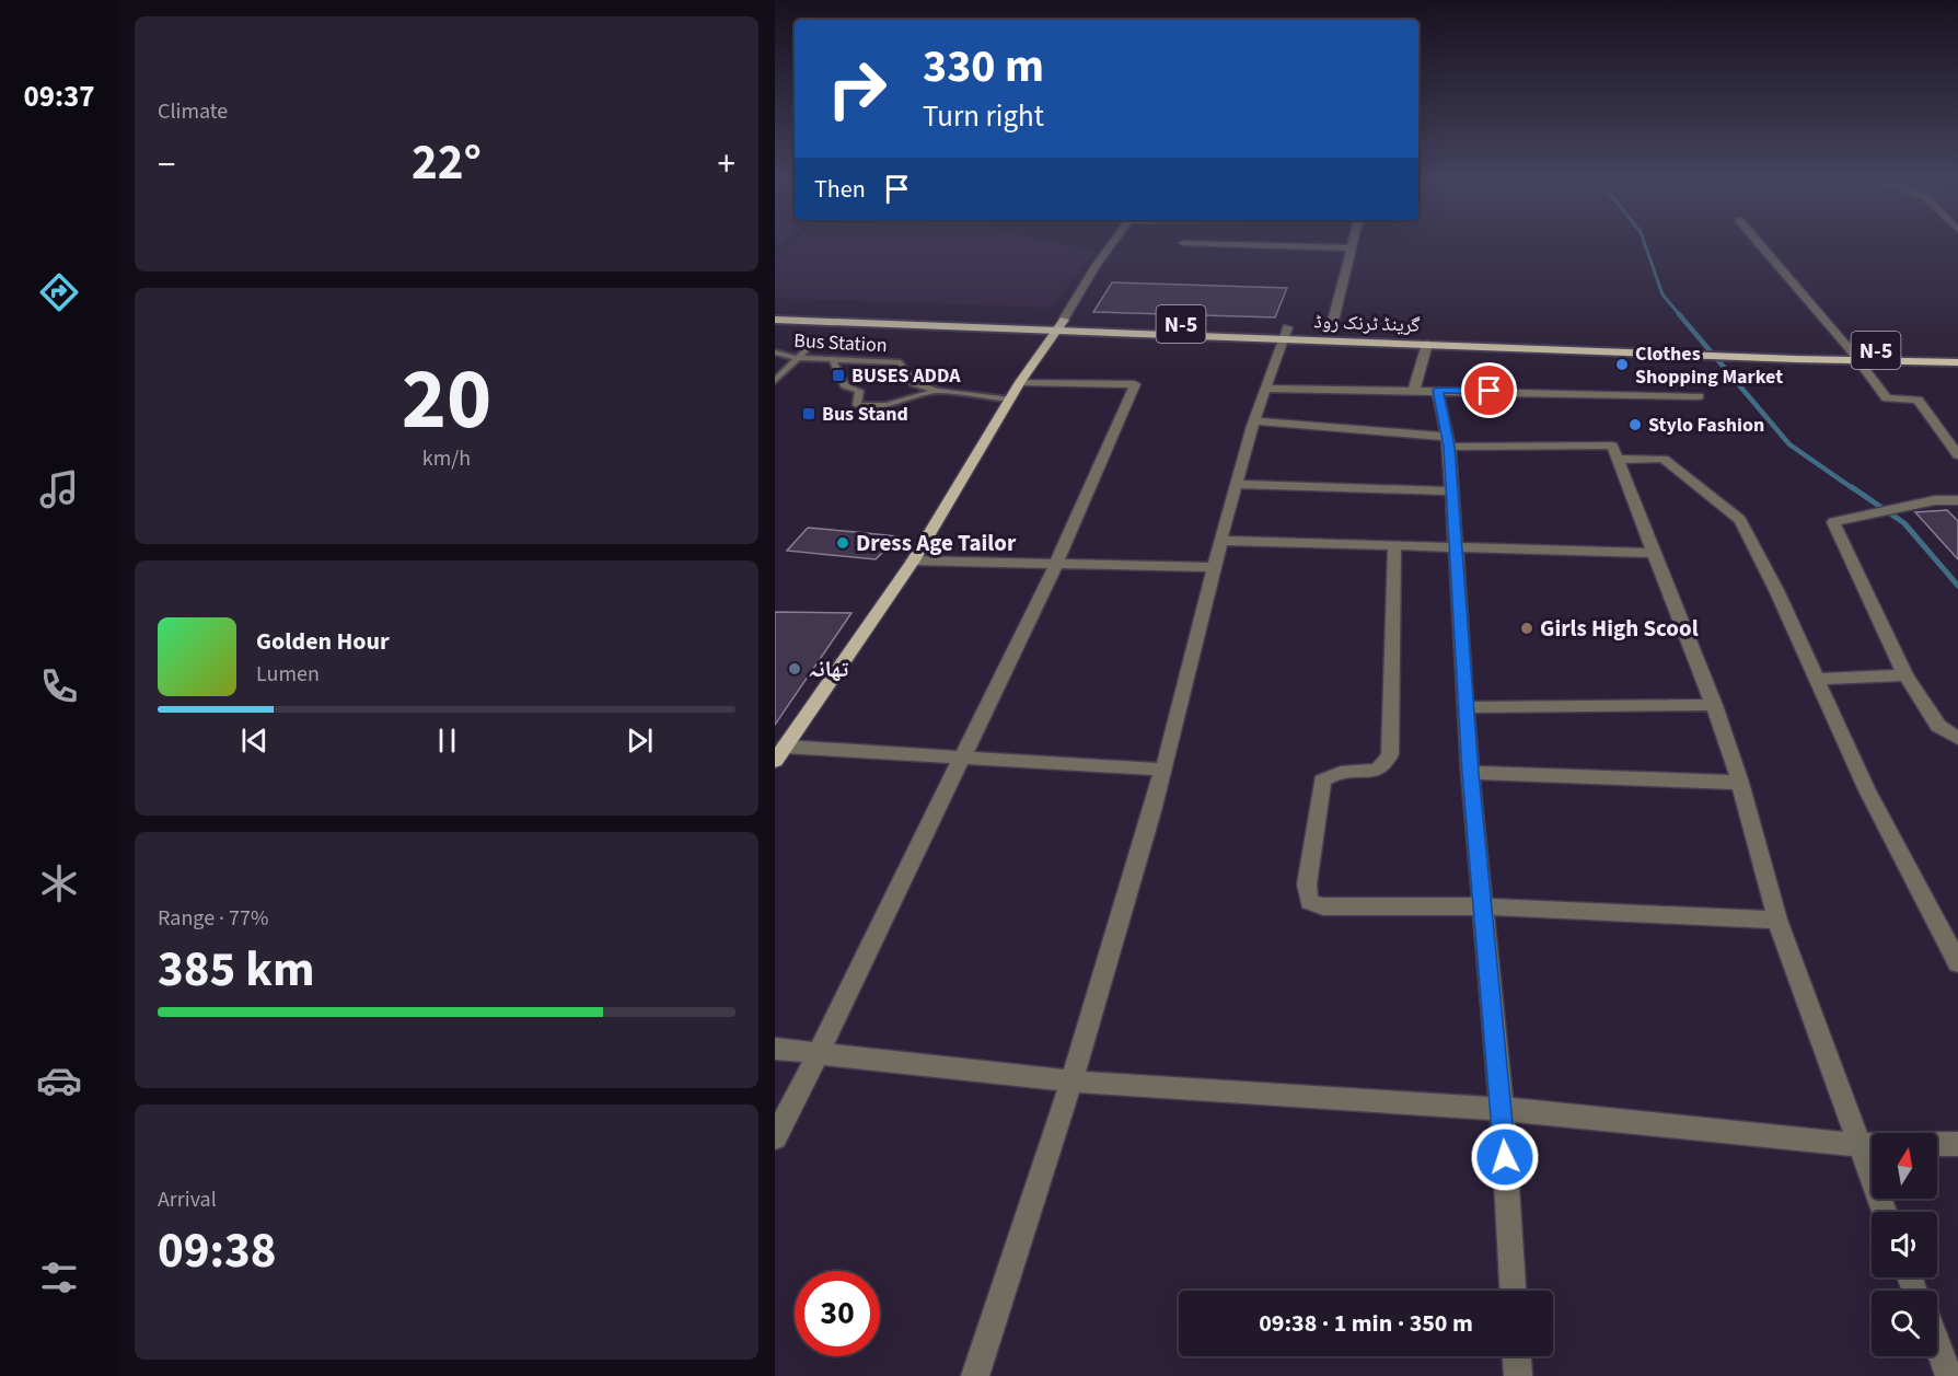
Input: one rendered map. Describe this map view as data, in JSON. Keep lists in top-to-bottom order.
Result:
{
  "streets": {
    "highway": ["گرینڈ ٹرنک روڈ", "N-5"],
    "lane": ["Bus Station"]
  },
  "places": {
    "other": [
      "Clothes Shopping Market",
      "Stylo Fashion",
      "Dress Age Tailor",
      "Girls High Scool",
      "تھانہ"
    ],
    "transit": ["BUSES ADDA", "Bus Stand"]
  },
  "north": "top",
  "page": {
    "tabs": "09:37",
    "tile": [
      "Climate",
      ["20", "km/h"],
      ["Range · 77%", "385 km"],
      ["Arrival", "09:38"]
    ],
    "turn": ["330 m", "Turn right"],
    "heat": ["−", "22°", "+"],
    "then": "Then",
    "song": ["Golden Hour", "Lumen"],
    "limit": "30",
    "trip": "09:38 · 1 min · 350 m"
  }
}
